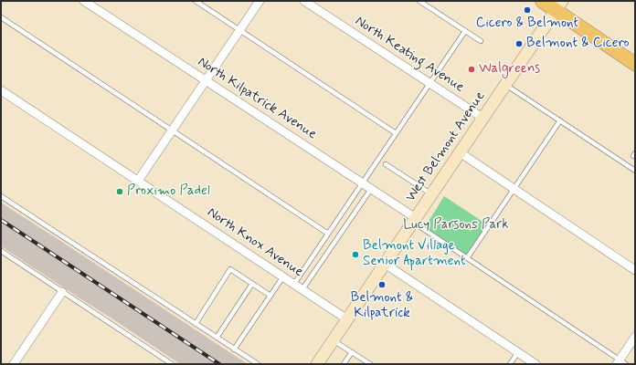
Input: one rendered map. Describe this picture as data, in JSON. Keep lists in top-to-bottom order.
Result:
{
  "streets": {
    "main road": ["West Belmont Avenue"],
    "street": ["North Keating Avenue", "North Kilpatrick Avenue", "North Knox Avenue"]
  },
  "crossings": [
    ["North Keating Avenue", "West Belmont Avenue"],
    ["North Kilpatrick Avenue", "West Belmont Avenue"],
    ["West Belmont Avenue", "North Knox Avenue"]
  ],
  "parks": ["Lucy Parsons Park"],
  "places": [
    "Cicero & Belmont",
    "Belmont & Cicero",
    "Walgreens",
    "Proximo Padel",
    "Belmont Village Senior Apartment",
    "Belmont & Kilpatrick"
  ]
}
